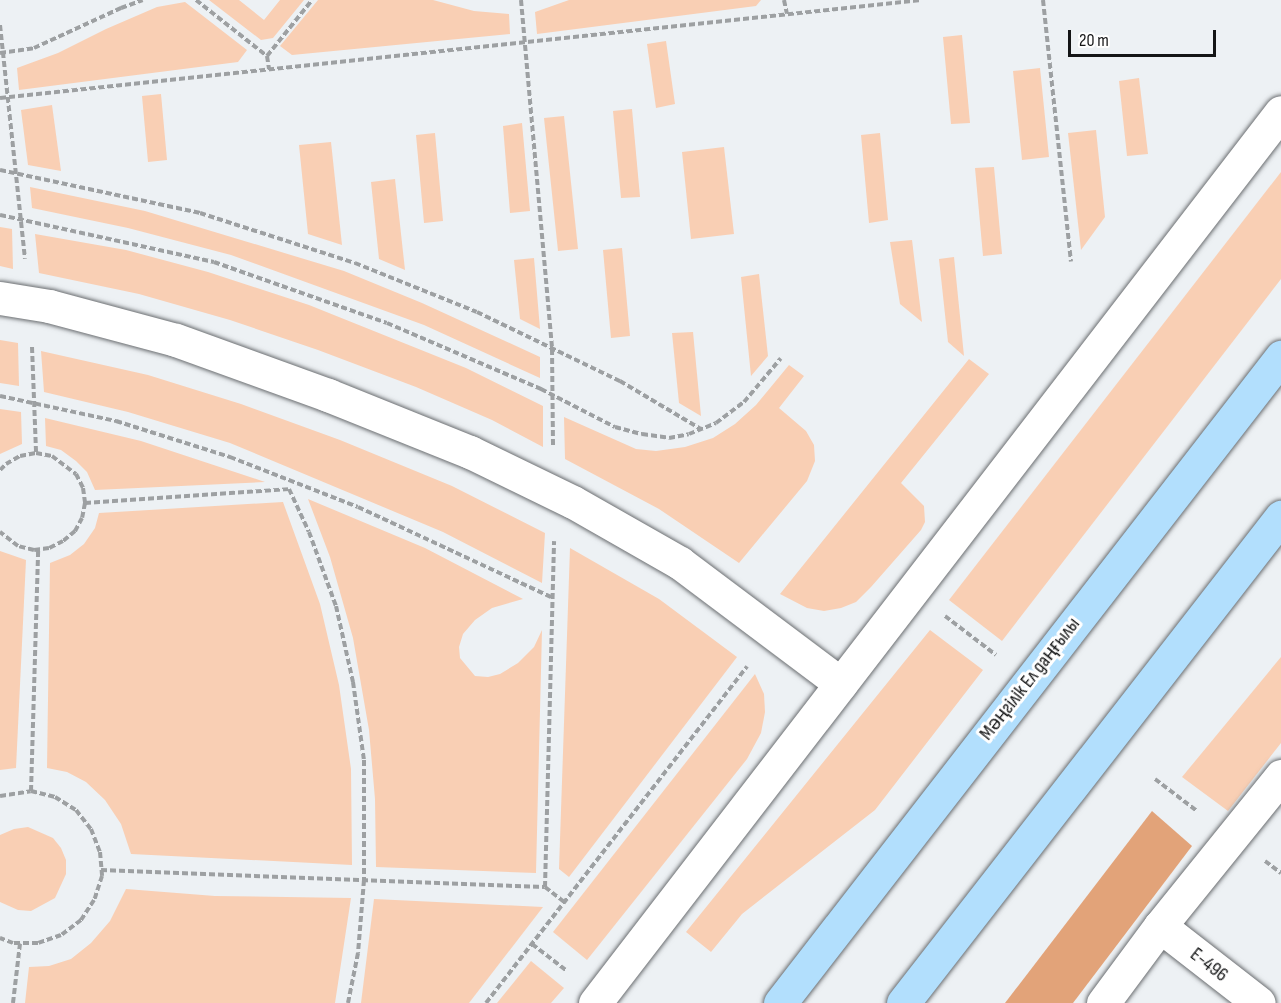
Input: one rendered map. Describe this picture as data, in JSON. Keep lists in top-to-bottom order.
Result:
{
  "streets": {
    "main road": ["Мәңгілік Ел даңғылы"],
    "street": ["E-496"]
  },
  "scale_bar": "20 m"
}
